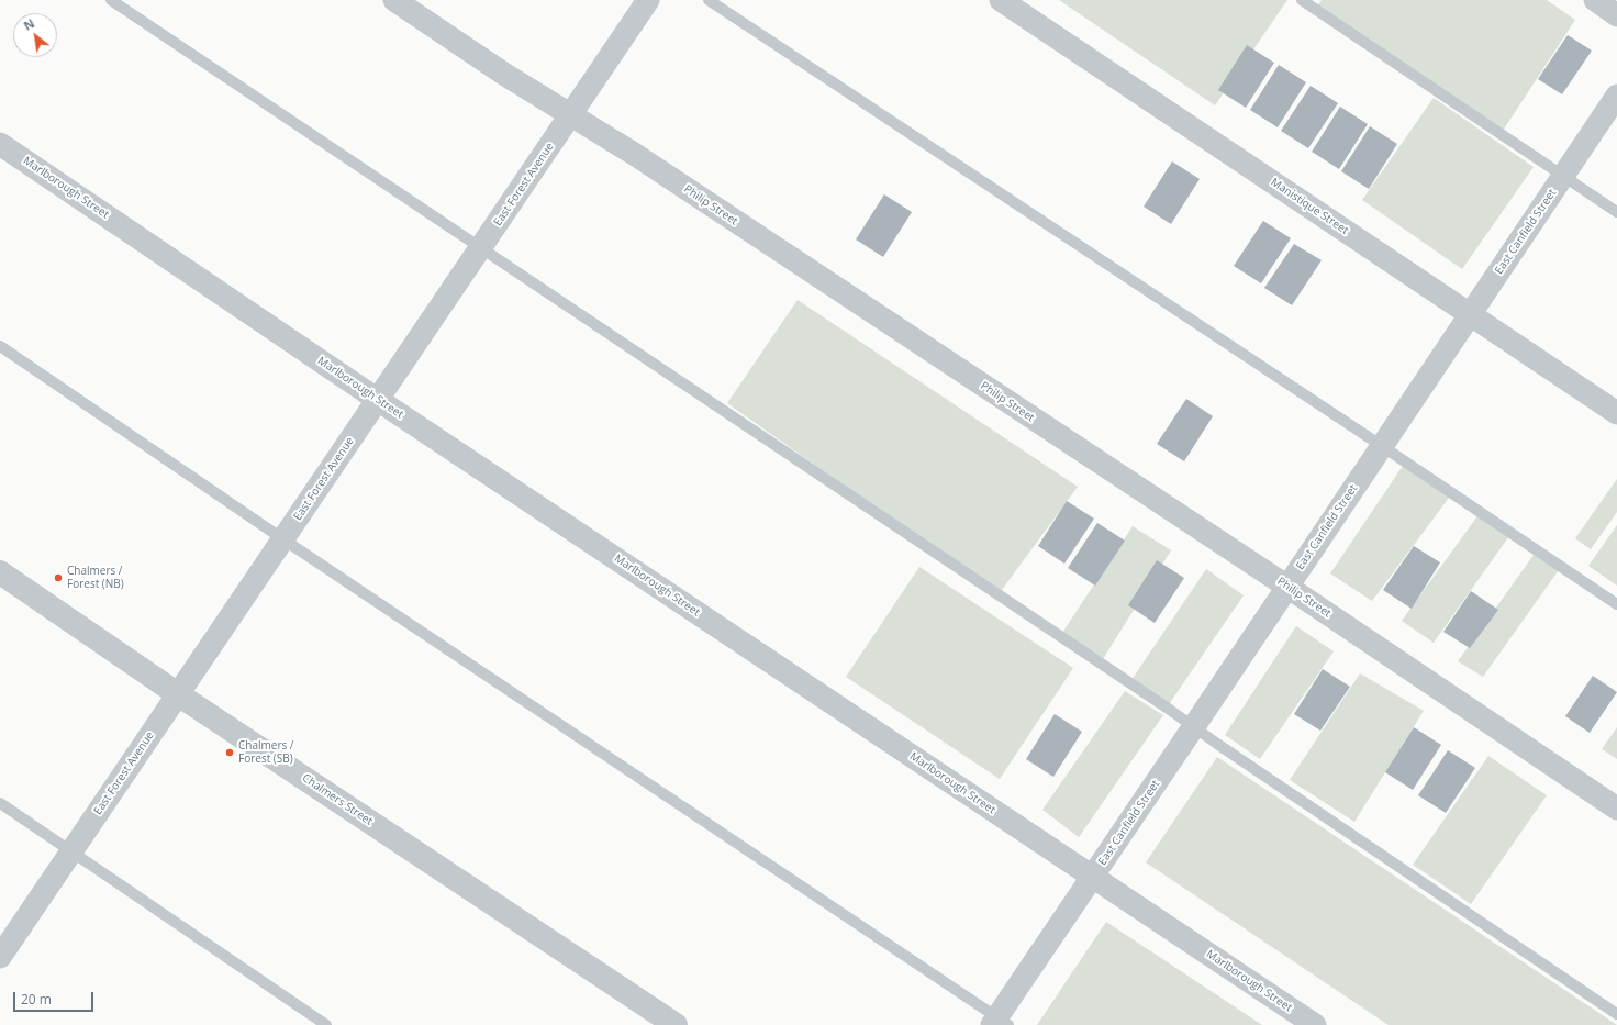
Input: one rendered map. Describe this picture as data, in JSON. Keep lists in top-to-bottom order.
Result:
{
  "streets": {
    "street": [
      "East Forest Avenue",
      "Marlborough Street",
      "Philip Street",
      "Manistique Street",
      "East Canfield Street",
      "Chalmers Street"
    ]
  },
  "crossings": [
    ["East Forest Avenue", "Marlborough Street"],
    ["East Forest Avenue", "Philip Street"],
    ["East Forest Avenue", "Chalmers Street"],
    ["Marlborough Street", "East Canfield Street"],
    ["Philip Street", "East Canfield Street"],
    ["Manistique Street", "East Canfield Street"]
  ],
  "places": ["Chalmers / Forest (NB)", "Chalmers / Forest (SB)"],
  "scale_bar": "20 m",
  "north": "top left"
}
